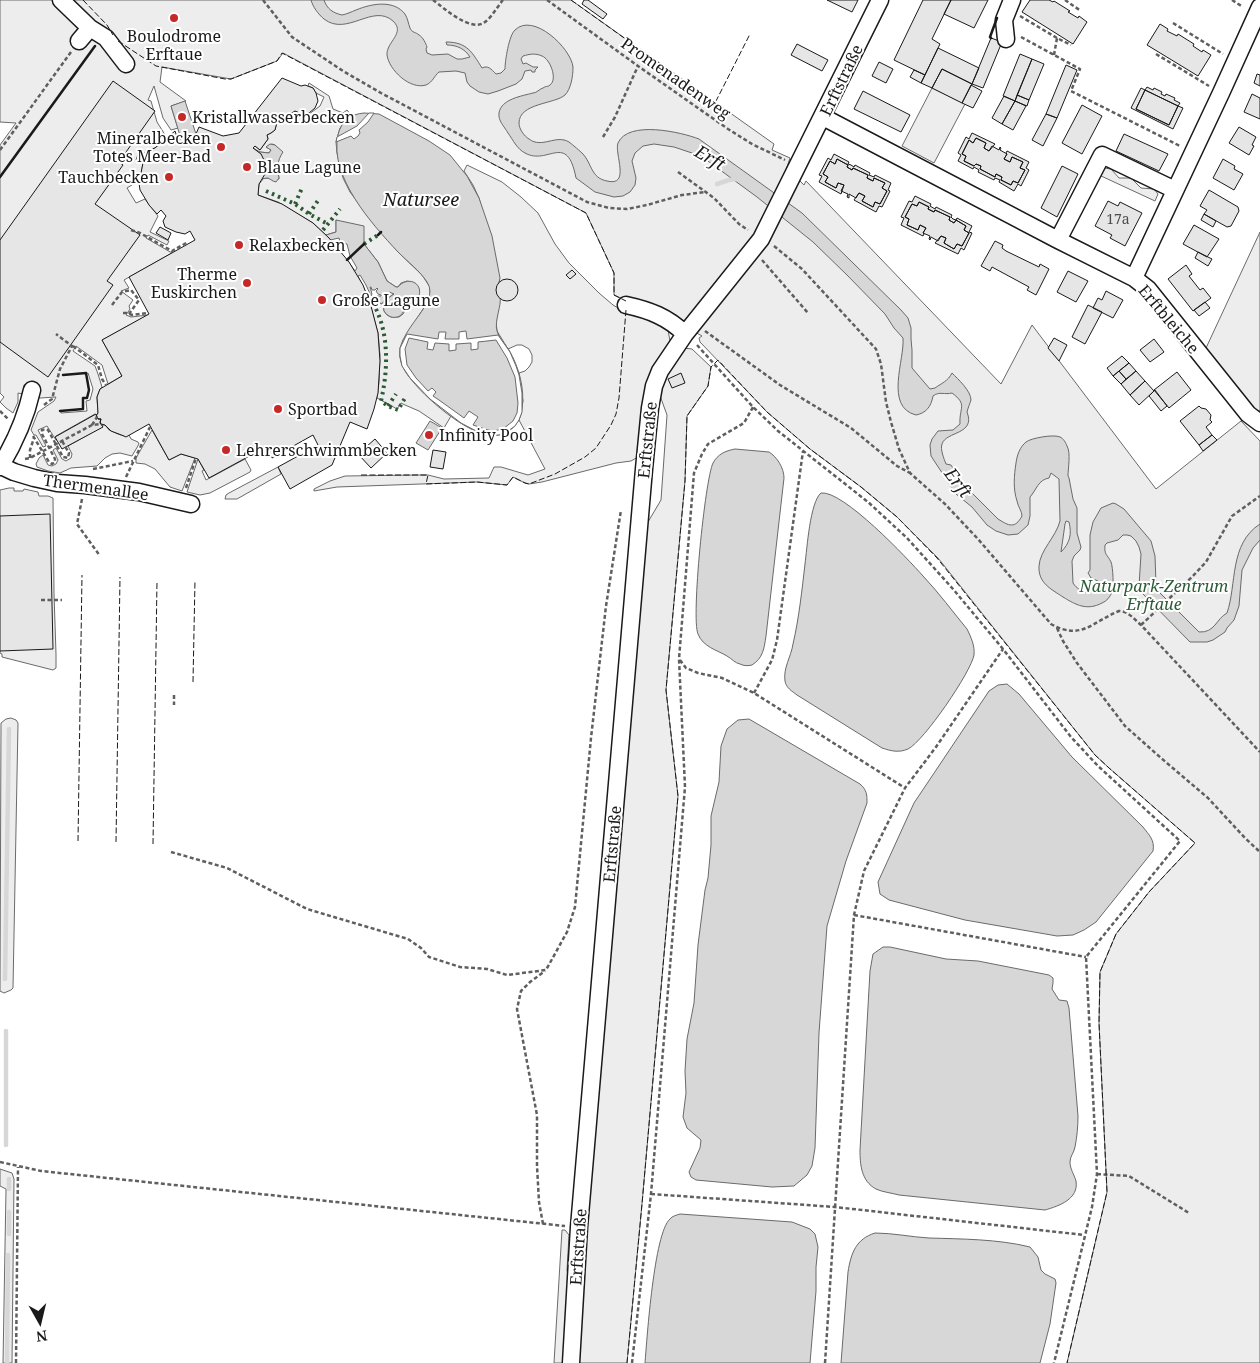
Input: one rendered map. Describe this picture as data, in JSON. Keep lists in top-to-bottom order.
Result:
{
  "streets": {
    "street": ["Erftstraße", "Erftbleiche", "Thermenallee"],
    "path": ["Promenadenweg"]
  },
  "crossings": [
    ["Promenadenweg", "Erftstraße"],
    ["Erftstraße", "Erftbleiche"]
  ],
  "water": ["Erft", "Natursee"],
  "parks": ["Naturpark-Zentrum Erftaue"],
  "places": [
    "Boulodrome Erftaue",
    "Kristallwasserbecken",
    "Mineralbecken Totes Meer-Bad",
    "Blaue Lagune",
    "Tauchbecken",
    "Relaxbecken",
    "Therme Euskirchen",
    "Große Lagune",
    "Sportbad",
    "Infinity Pool",
    "Lehrerschwimmbecken"
  ],
  "house_numbers": ["17a"],
  "north": "bottom"
}
